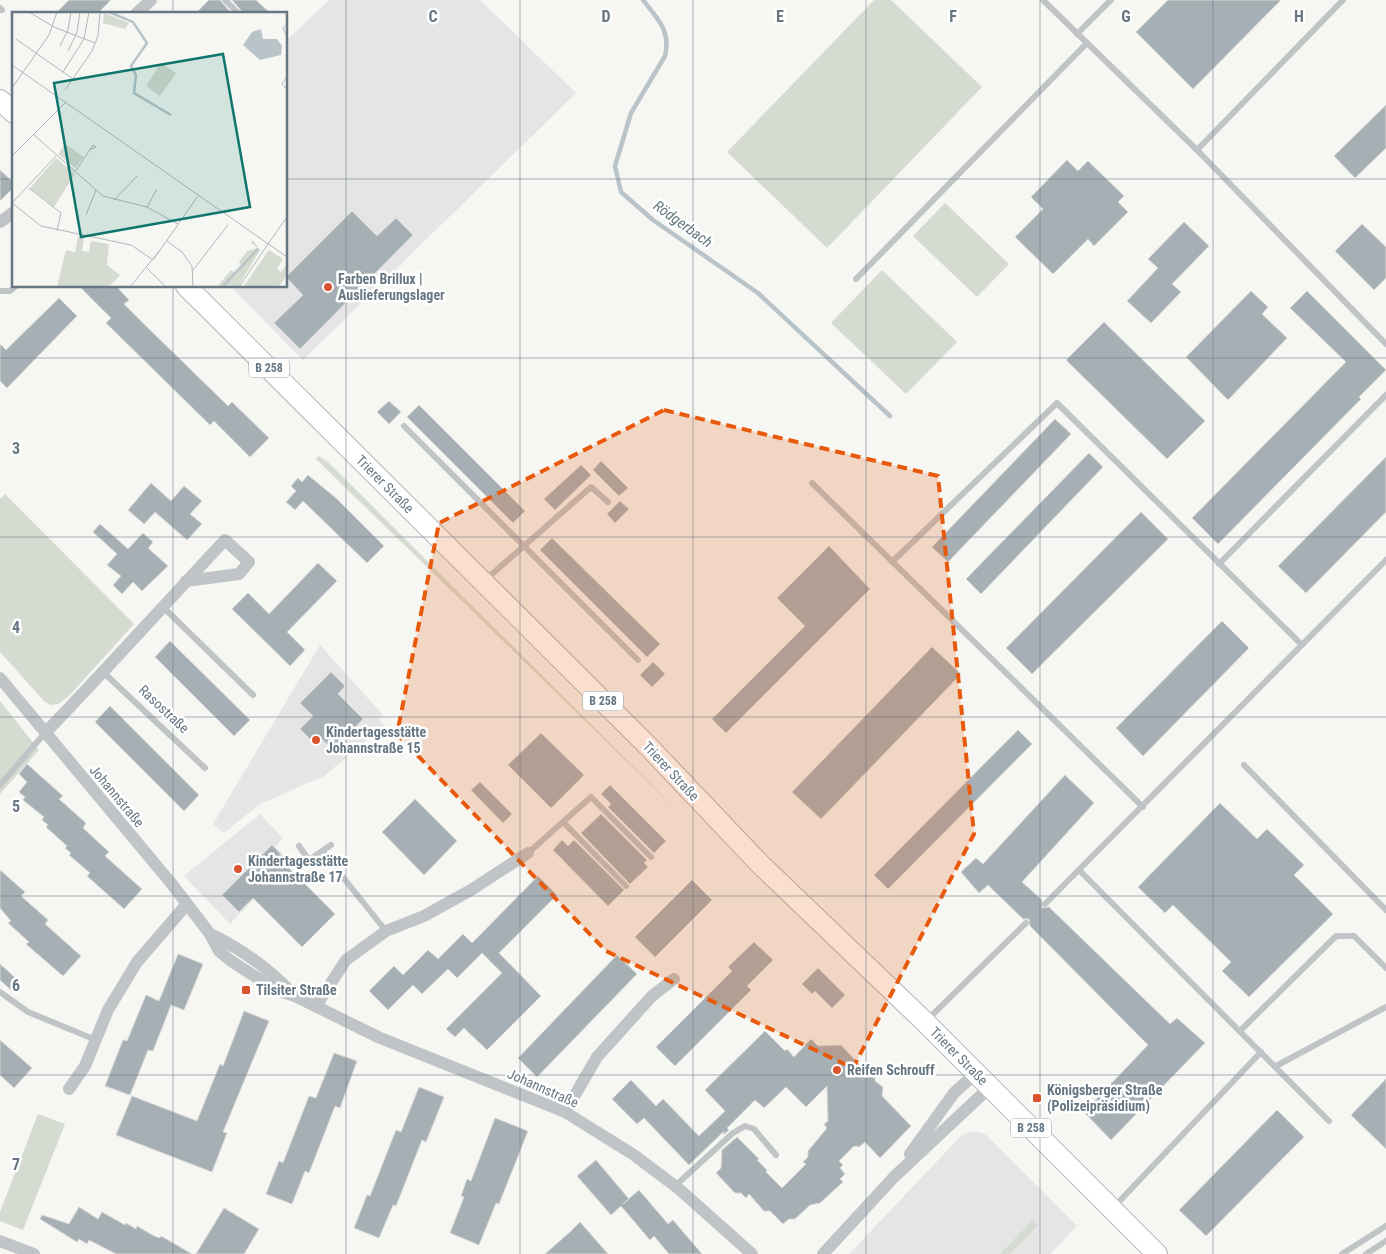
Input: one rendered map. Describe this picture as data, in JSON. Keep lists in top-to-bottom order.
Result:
{
  "streets": {
    "main road": ["B 258", "Trierer Straße"],
    "street": ["Johannstraße"],
    "lane": ["Rasostraße"]
  },
  "water": ["Rödgerbach"],
  "places": {
    "other": [
      "Farben Brillux | Auslieferungslager",
      "Kindertagesstätte Johannstraße 15",
      "Kindertagesstätte Johannstraße 17",
      "Reifen Schrouff"
    ],
    "transit": ["Tilsiter Straße", "Königsberger Straße (Polizeipräsidium)"]
  },
  "grid": {
    "columns": [
      "C",
      "D",
      "E",
      "F",
      "G",
      "H"
    ],
    "rows": [
      "3",
      "4",
      "5",
      "6",
      "7"
    ]
  }
}
